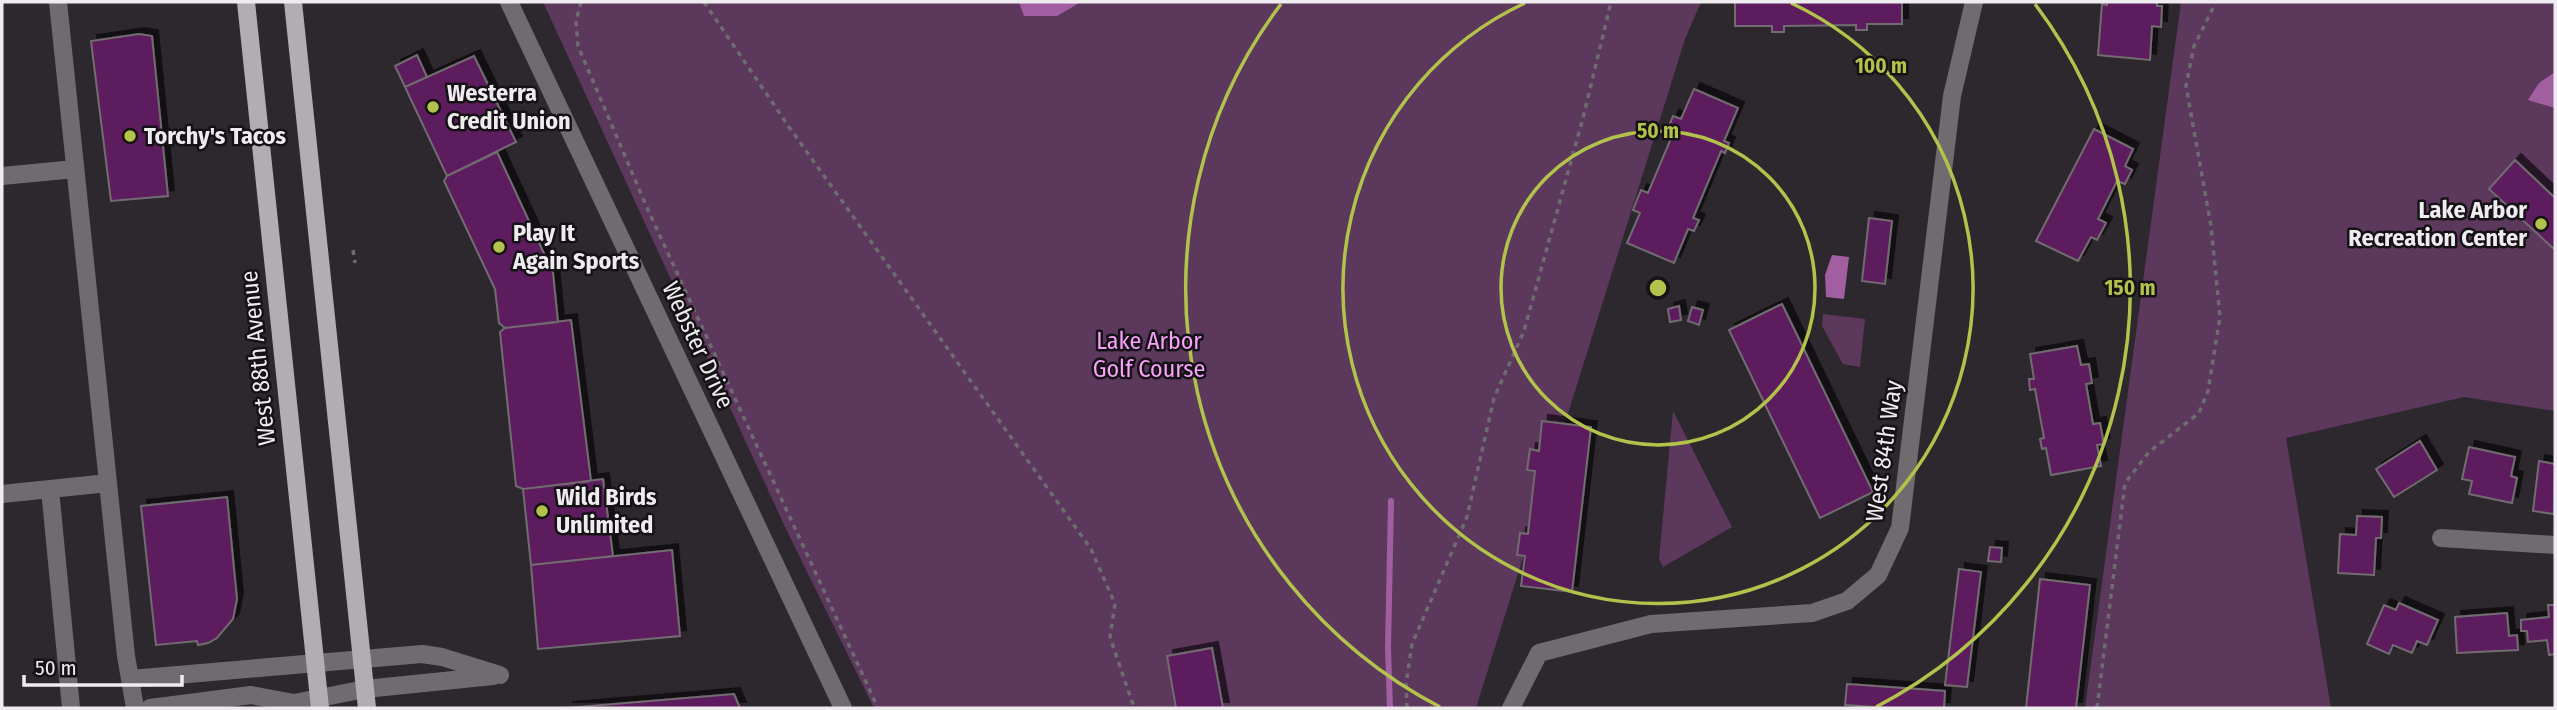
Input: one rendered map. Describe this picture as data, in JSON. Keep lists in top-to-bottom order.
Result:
{
  "streets": {
    "main road": ["West 88th Avenue"],
    "street": ["Webster Drive", "West 84th Way"]
  },
  "parks": ["Lake Arbor Golf Course"],
  "places": [
    "Westerra Credit Union",
    "Torchy's Tacos",
    "Lake Arbor Recreation Center",
    "Play It Again Sports",
    "Wild Birds Unlimited"
  ],
  "scale_bar": "50 m",
  "rings": ["100 m", "50 m", "150 m"]
}
